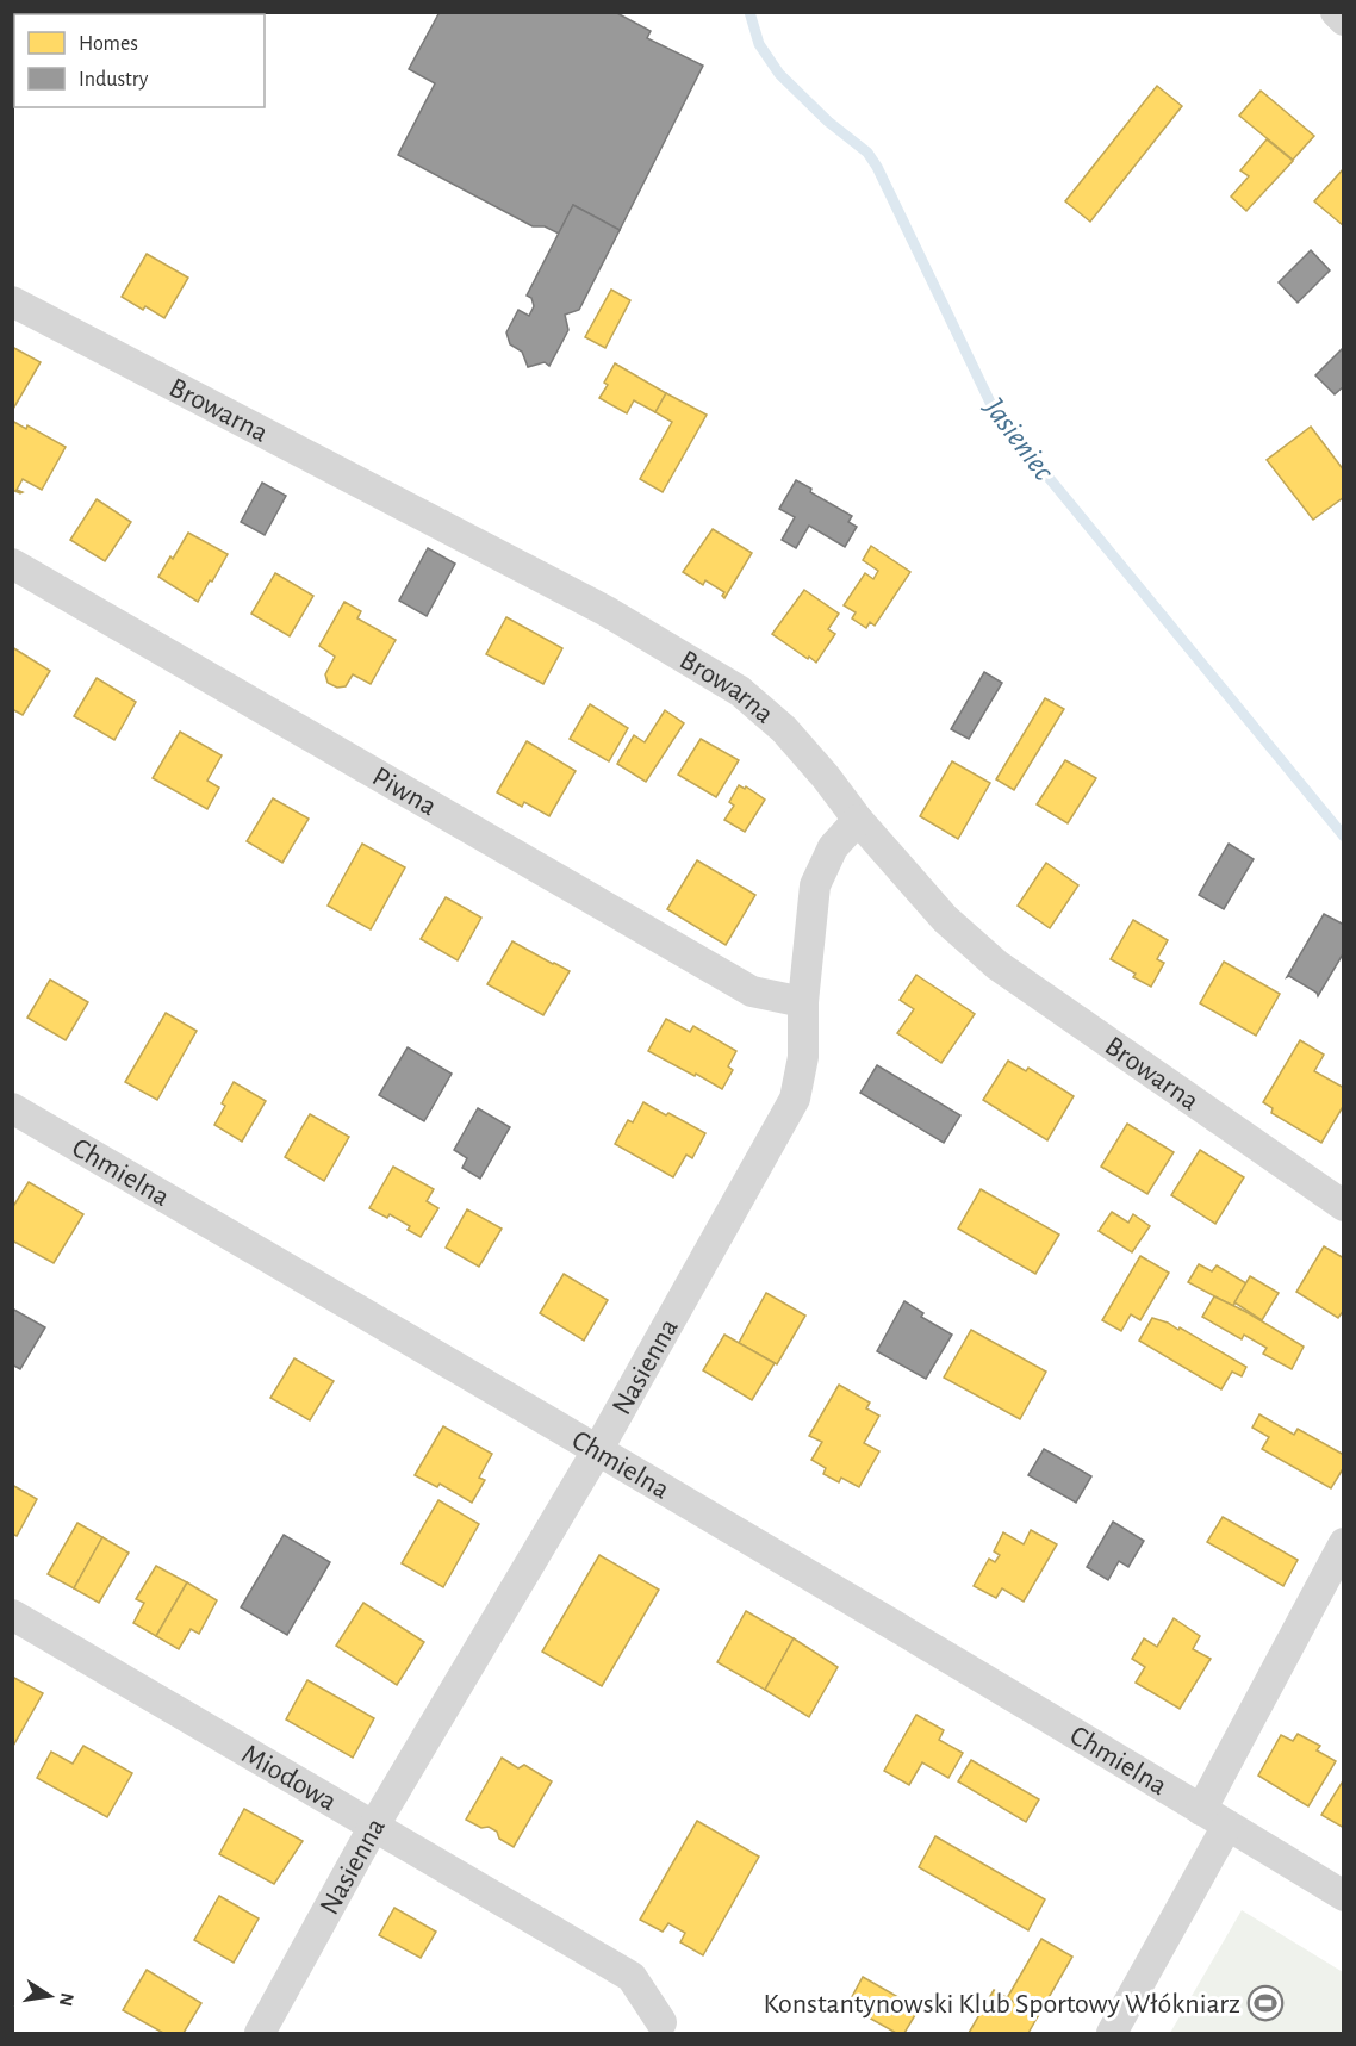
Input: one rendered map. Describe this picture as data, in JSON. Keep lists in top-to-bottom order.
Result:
{
  "streets": {
    "street": [
      "Browarna",
      "Piwna",
      "Chmielna",
      "Nasienna",
      "Miodowa"
    ]
  },
  "crossings": [
    ["Browarna", "Nasienna"],
    ["Piwna", "Nasienna"],
    ["Chmielna", "Nasienna"],
    ["Nasienna", "Miodowa"]
  ],
  "water": ["Jasieniec"],
  "places": {
    "sports": ["Konstantynowski Klub Sportowy Włókniarz"]
  },
  "legend": ["Homes", "Industry"],
  "north": "right"
}
